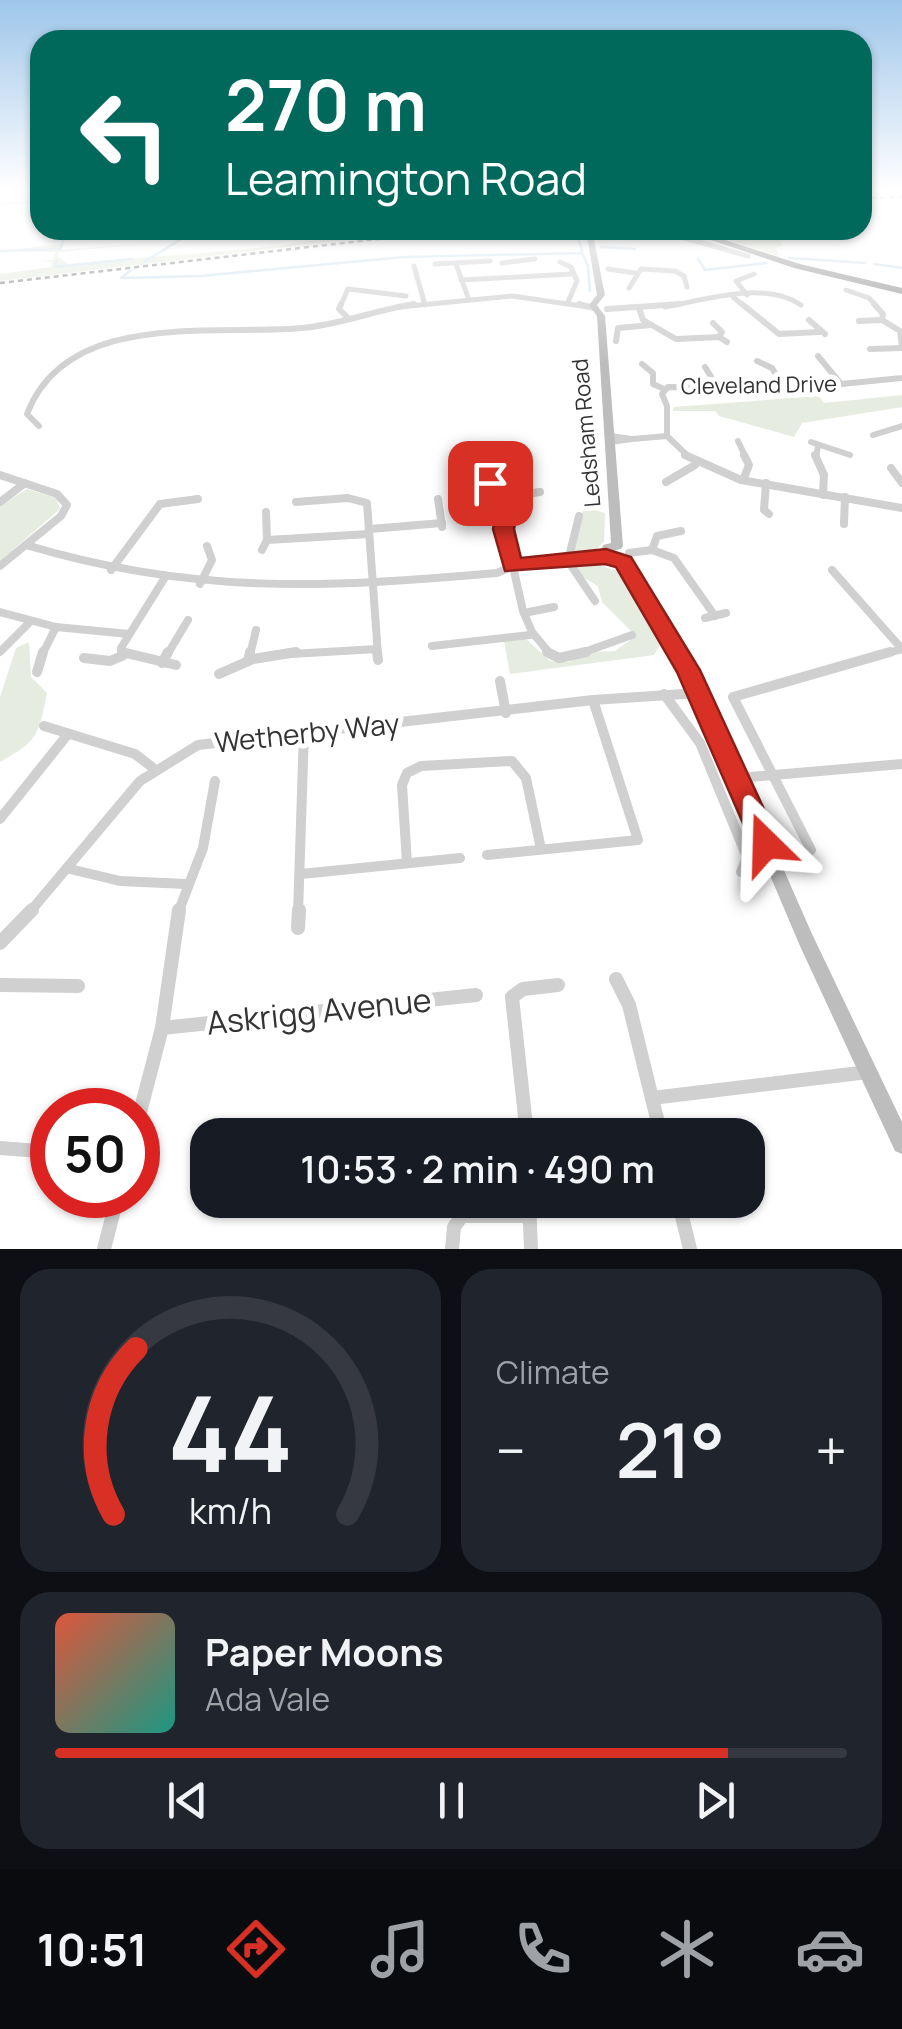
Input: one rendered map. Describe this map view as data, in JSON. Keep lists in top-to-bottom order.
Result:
{
  "streets": {
    "main road": ["Ledsham Road"],
    "street": ["Cleveland Drive", "Wetherby Way", "Askrigg Avenue"]
  },
  "page": {
    "turn": ["270 m", "Leamington Road"],
    "limit": "50",
    "trip": "10:53 · 2 min · 490 m",
    "tile": "Climate",
    "heat": ["−", "21°", "+"],
    "song": ["Paper Moons", "Ada Vale"],
    "tabs": "10:51",
    "gauge": ["44", "km/h"]
  }
}
